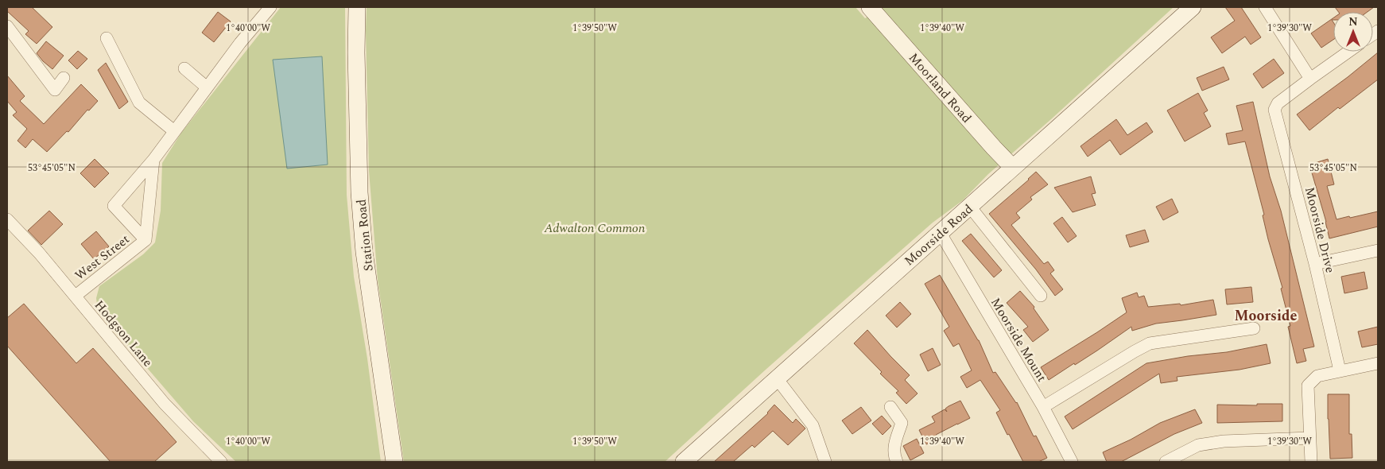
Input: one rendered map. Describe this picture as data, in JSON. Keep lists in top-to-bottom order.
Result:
{
  "streets": {
    "street": [
      "Moorland Road",
      "Moorside Drive",
      "Moorside Road",
      "Station Road",
      "West Street",
      "Hodgson Lane",
      "Moorside Mount"
    ]
  },
  "crossings": [
    ["Moorland Road", "Moorside Road"],
    ["Moorside Road", "Moorside Mount"],
    ["West Street", "Hodgson Lane"]
  ],
  "districts": ["Moorside"],
  "parks": ["Adwalton Common"],
  "north": "top",
  "coordinates": [
    "1°40'00\"W",
    "1°39'50\"W",
    "1°39'40\"W",
    "1°39'30\"W",
    "53°45'05\"N"
  ]
}
